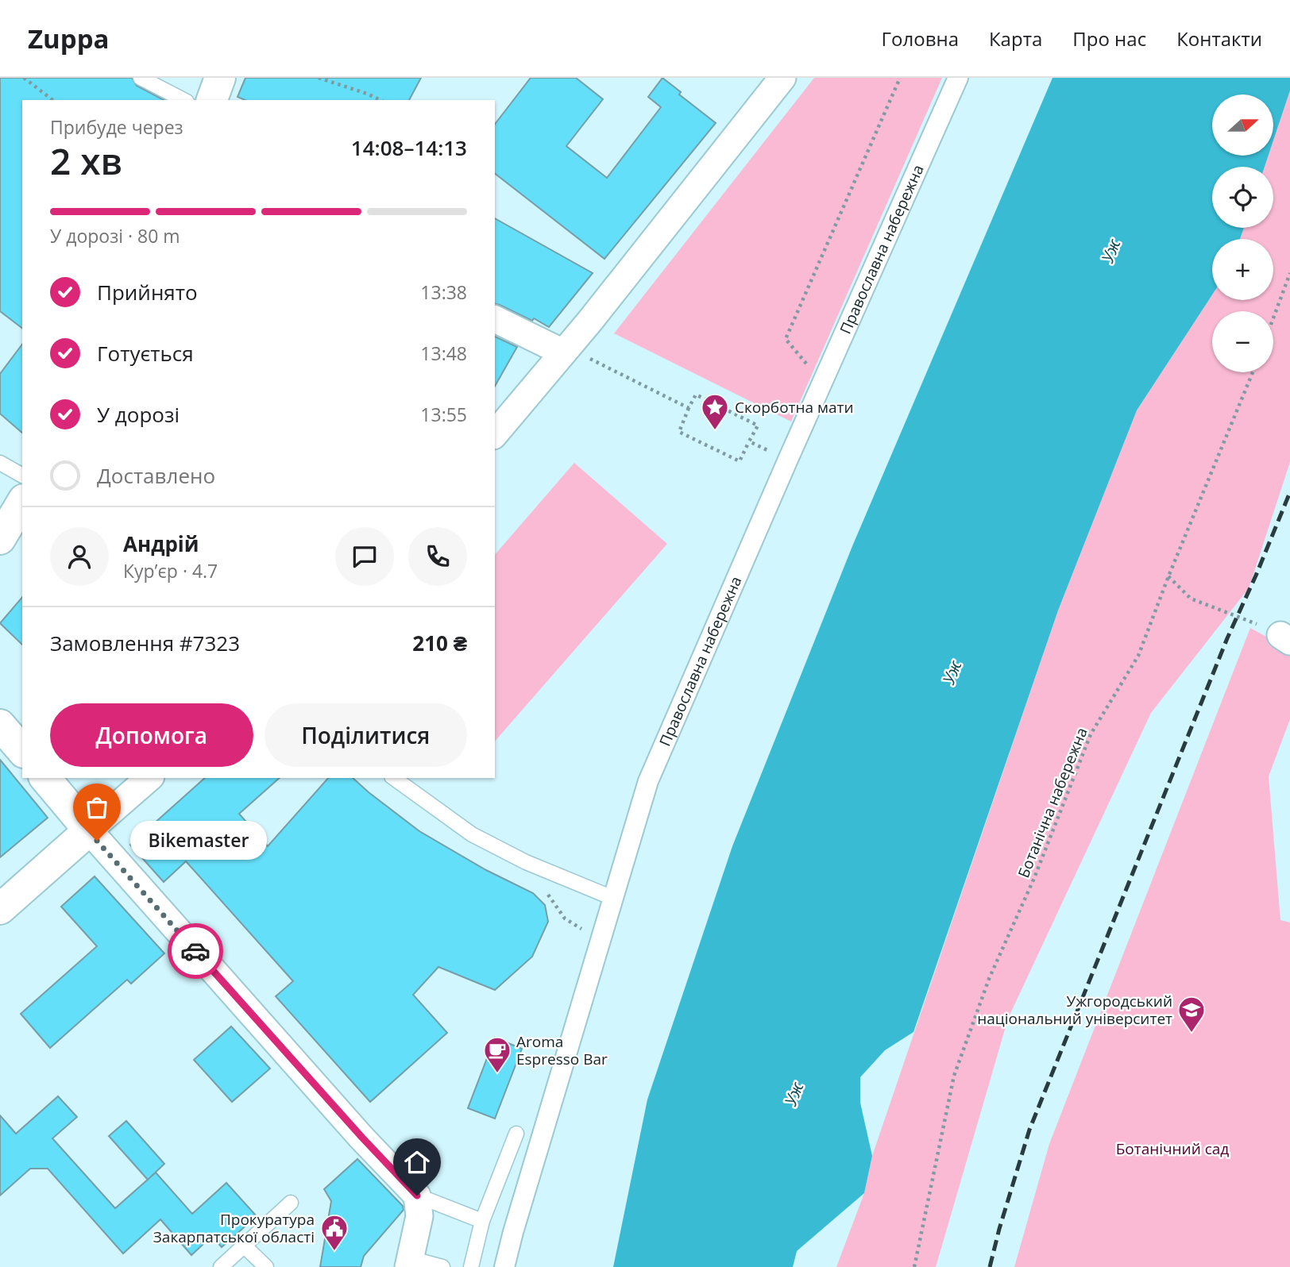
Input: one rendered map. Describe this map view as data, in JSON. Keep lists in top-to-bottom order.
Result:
{
  "streets": {
    "street": ["Православна набережна"],
    "path": ["Ботанічна набережна"]
  },
  "water": ["Уж"],
  "parks": ["Ботанічний сад"],
  "places": {
    "place": ["Скорботна мати"],
    "other": ["Bikemaster"],
    "school or university": ["Ужгородський національний університет"],
    "cafe": ["Aroma Espresso Bar"],
    "public building": ["Прокуратура Закарпатської області"]
  },
  "north": "right",
  "page": {
    "header": "Zuppa",
    "nav": [
      "Головна",
      "Карта",
      "Про нас",
      "Контакти"
    ],
    "map_buttons": ["+", "−"],
    "heading": ["2 хв", "Прибуде через", "14:08–14:13"],
    "panel": [
      "Андрій",
      "Кур’єр · 4.7",
      "Замовлення #7323",
      "210 ₴"
    ],
    "bar": "У дорозі · 80 m",
    "list": [
      ["Прийнято", "13:38"],
      ["Готується", "13:48"],
      ["У дорозі", "13:55"],
      "Доставлено"
    ],
    "buttons": ["Допомога", "Поділитися"],
    "bubble": "Bikemaster"
  }
}
